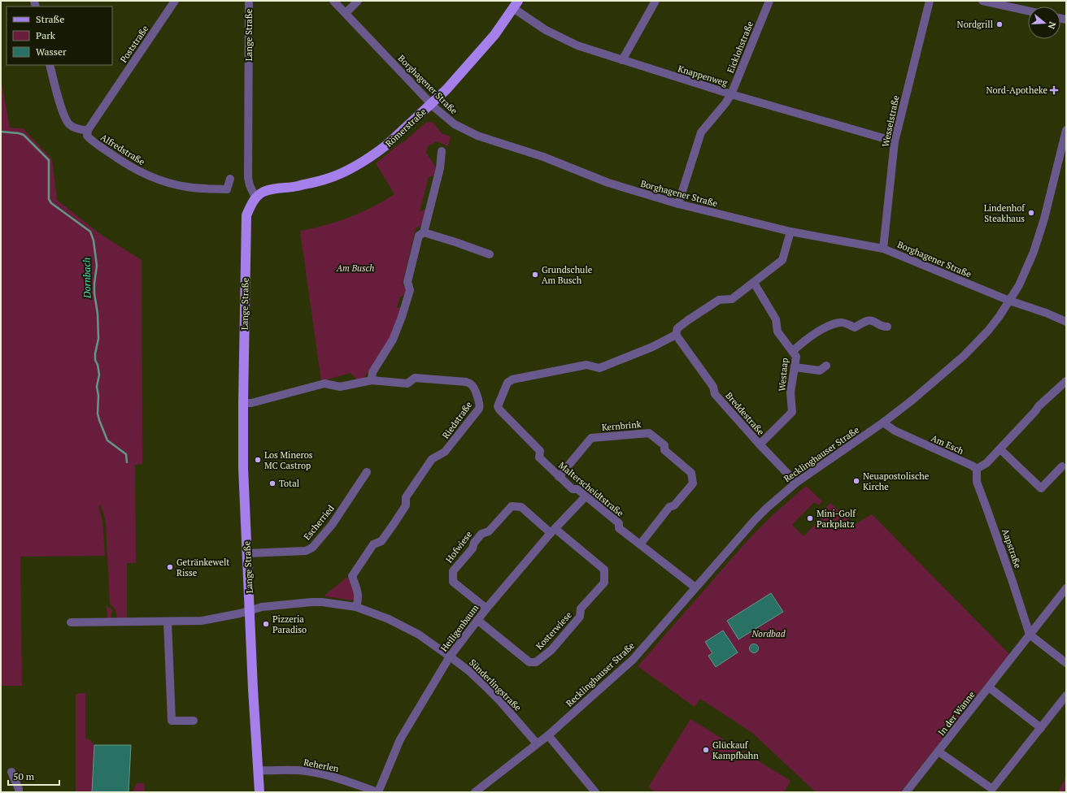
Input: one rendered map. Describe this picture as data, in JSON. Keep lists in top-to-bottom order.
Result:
{
  "streets": {
    "main road": ["Lange Straße", "Römerstraße"],
    "street": [
      "Poststraße",
      "Eicklohstraße",
      "Knappenweg",
      "Borghagener Straße",
      "Wesselstraße",
      "Alfredstraße",
      "Westaap",
      "Breddestraße",
      "Riedstraße",
      "Kernbrink",
      "Am Esch",
      "Recklinghauser Straße",
      "Malterscheidtstraße",
      "Escherried",
      "Hofwiese",
      "Aapstraße",
      "Heiligenbaum",
      "Kosterwiese",
      "Sünderlingstraße",
      "In der Wanne",
      "Reherlen"
    ]
  },
  "crossings": [
    ["Lange Straße", "Römerstraße"],
    ["Lange Straße", "Riedstraße"],
    ["Lange Straße", "Escherried"],
    ["Lange Straße", "Sünderlingstraße"],
    ["Lange Straße", "Reherlen"],
    ["Poststraße", "Alfredstraße"],
    ["Eicklohstraße", "Knappenweg"],
    ["Eicklohstraße", "Borghagener Straße"],
    ["Knappenweg", "Wesselstraße"],
    ["Knappenweg", "Römerstraße"],
    ["Borghagener Straße", "Wesselstraße"],
    ["Borghagener Straße", "Römerstraße"],
    ["Borghagener Straße", "Recklinghauser Straße"],
    ["Westaap", "Breddestraße"],
    ["Breddestraße", "Recklinghauser Straße"],
    ["Breddestraße", "Malterscheidtstraße"],
    ["Riedstraße", "Sünderlingstraße"],
    ["Kernbrink", "Malterscheidtstraße"],
    ["Am Esch", "Recklinghauser Straße"],
    ["Am Esch", "Aapstraße"],
    ["Recklinghauser Straße", "Malterscheidtstraße"],
    ["Recklinghauser Straße", "Sünderlingstraße"],
    ["Malterscheidtstraße", "Heiligenbaum"],
    ["Hofwiese", "Heiligenbaum"],
    ["Hofwiese", "Kosterwiese"],
    ["Aapstraße", "In der Wanne"],
    ["Heiligenbaum", "Kosterwiese"],
    ["Heiligenbaum", "Sünderlingstraße"],
    ["Heiligenbaum", "Reherlen"]
  ],
  "water": ["Dornbach"],
  "parks": ["Am Busch", "Nordbad"],
  "places": {
    "other": [
      "Nordgrill",
      "Lindenhof Steakhaus",
      "Grundschule Am Busch",
      "Los Mineros MC Castrop",
      "Neuapostolische Kirche",
      "Total",
      "Mini-Golf Parkplatz",
      "Getränkewelt Risse",
      "Pizzeria Paradiso",
      "Glückauf Kampfbahn"
    ],
    "health": ["Nord-Apotheke"]
  },
  "legend": ["Straße", "Park", "Wasser"],
  "scale_bar": "50 m",
  "north": "right"
}
